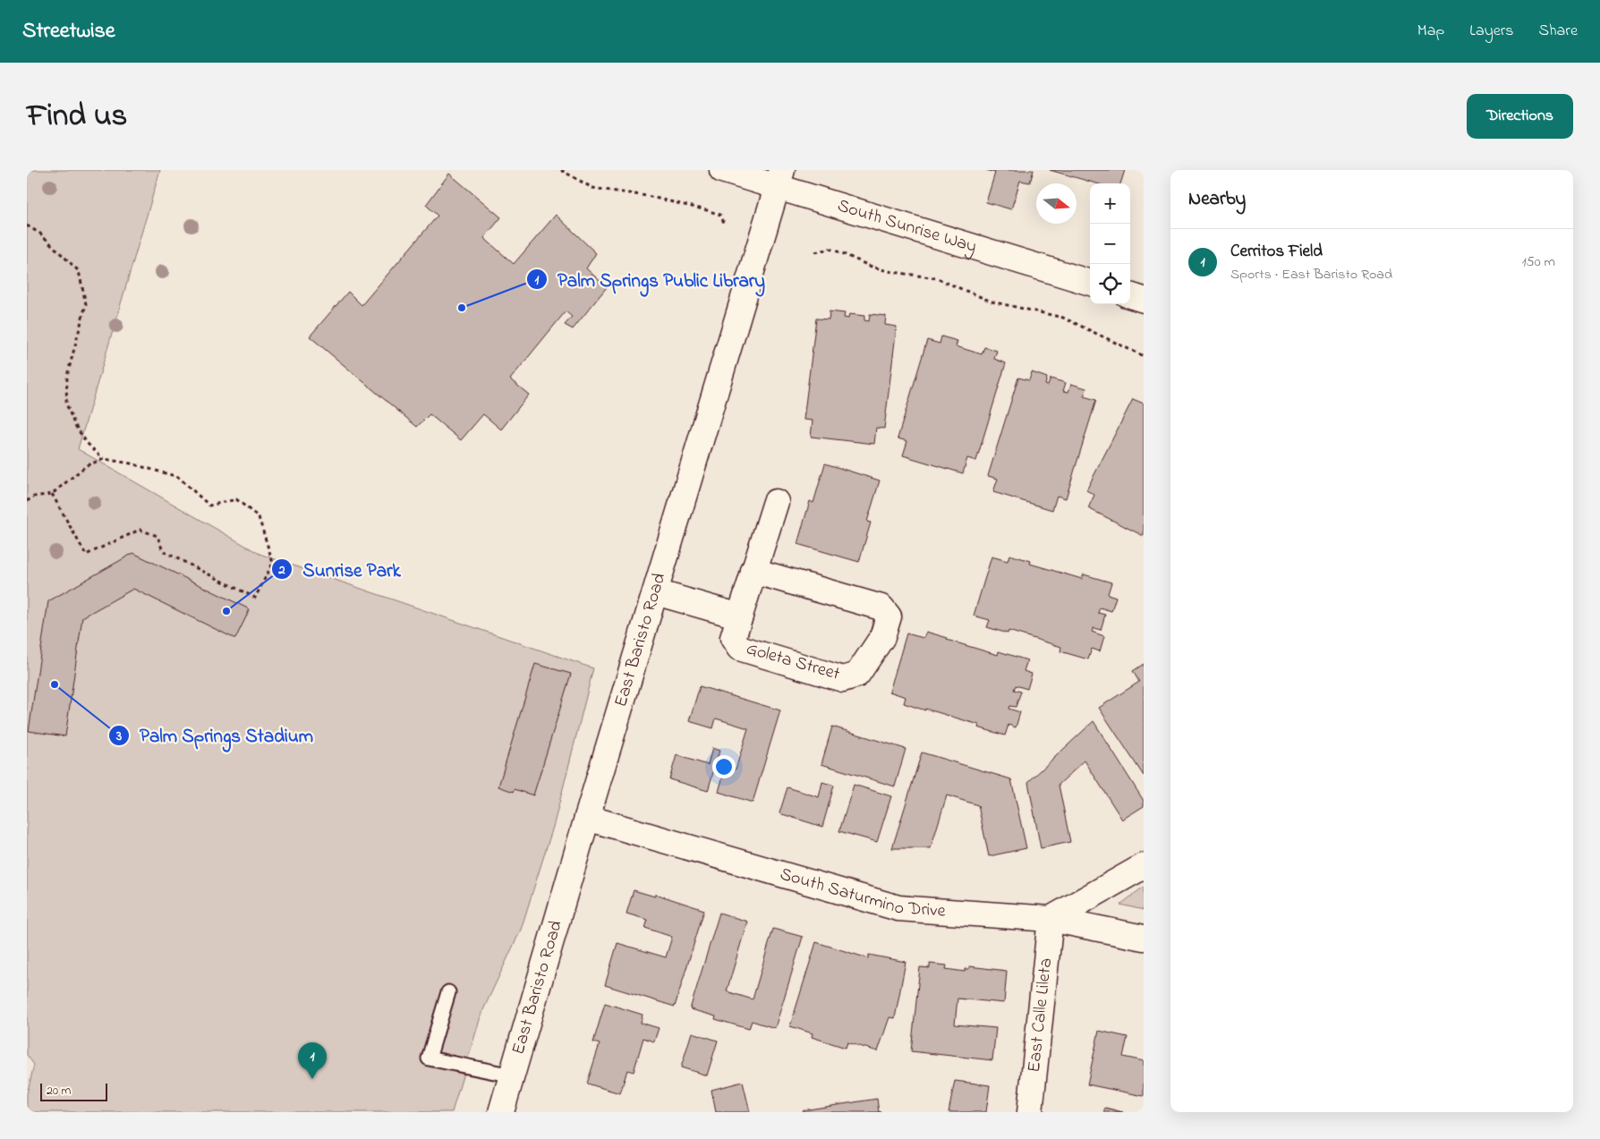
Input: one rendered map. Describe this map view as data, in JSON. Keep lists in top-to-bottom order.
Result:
{
  "streets": {
    "street": [
      "South Sunrise Way",
      "East Baristo Road",
      "Goleta Street",
      "South Saturmino Drive",
      "East Calle Lileta"
    ]
  },
  "crossings": [
    ["South Sunrise Way", "East Baristo Road"],
    ["East Baristo Road", "Goleta Street"],
    ["East Baristo Road", "South Saturmino Drive"],
    ["South Saturmino Drive", "East Calle Lileta"]
  ],
  "places": ["Palm Springs Public Library", "Sunrise Park", "Palm Springs Stadium"],
  "scale_bar": "20 m",
  "north": "right",
  "page": {
    "header": "Streetwise",
    "nav": ["Map", "Layers", "Share"],
    "title": "Find us",
    "buttons": "Directions",
    "heading": "Nearby",
    "map_buttons": ["+", "−"],
    "list": [
      {
        "mark": "1",
        "name": "Cerritos Field",
        "note": "Sports · East Baristo Road",
        "value": "150 m"
      }
    ],
    "pins": "1",
    "scale": "20 m"
  }
}
